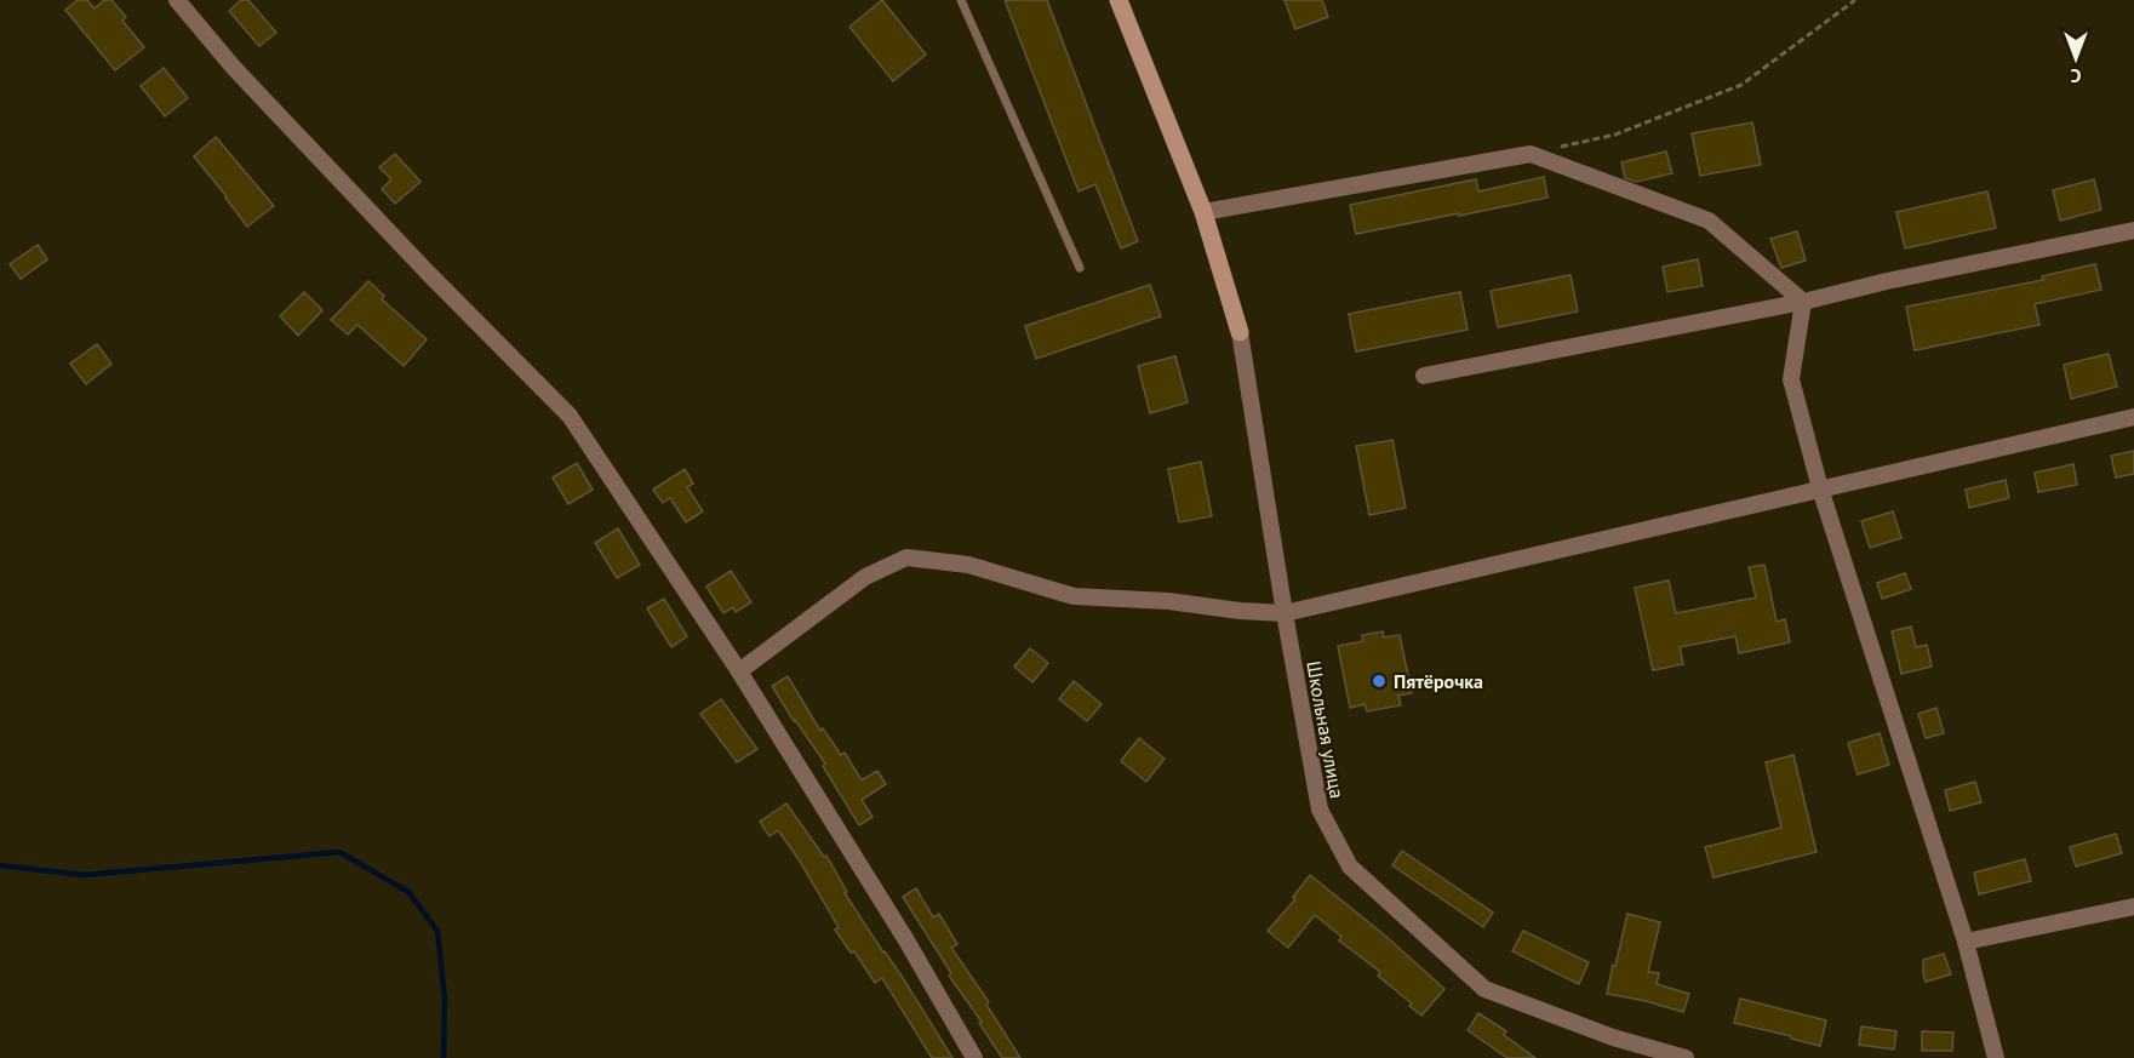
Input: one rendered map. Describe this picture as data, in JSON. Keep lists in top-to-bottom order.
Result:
{
  "streets": {
    "street": ["Школьная улица"]
  },
  "places": ["Пятёрочка"],
  "north": "bottom"
}
